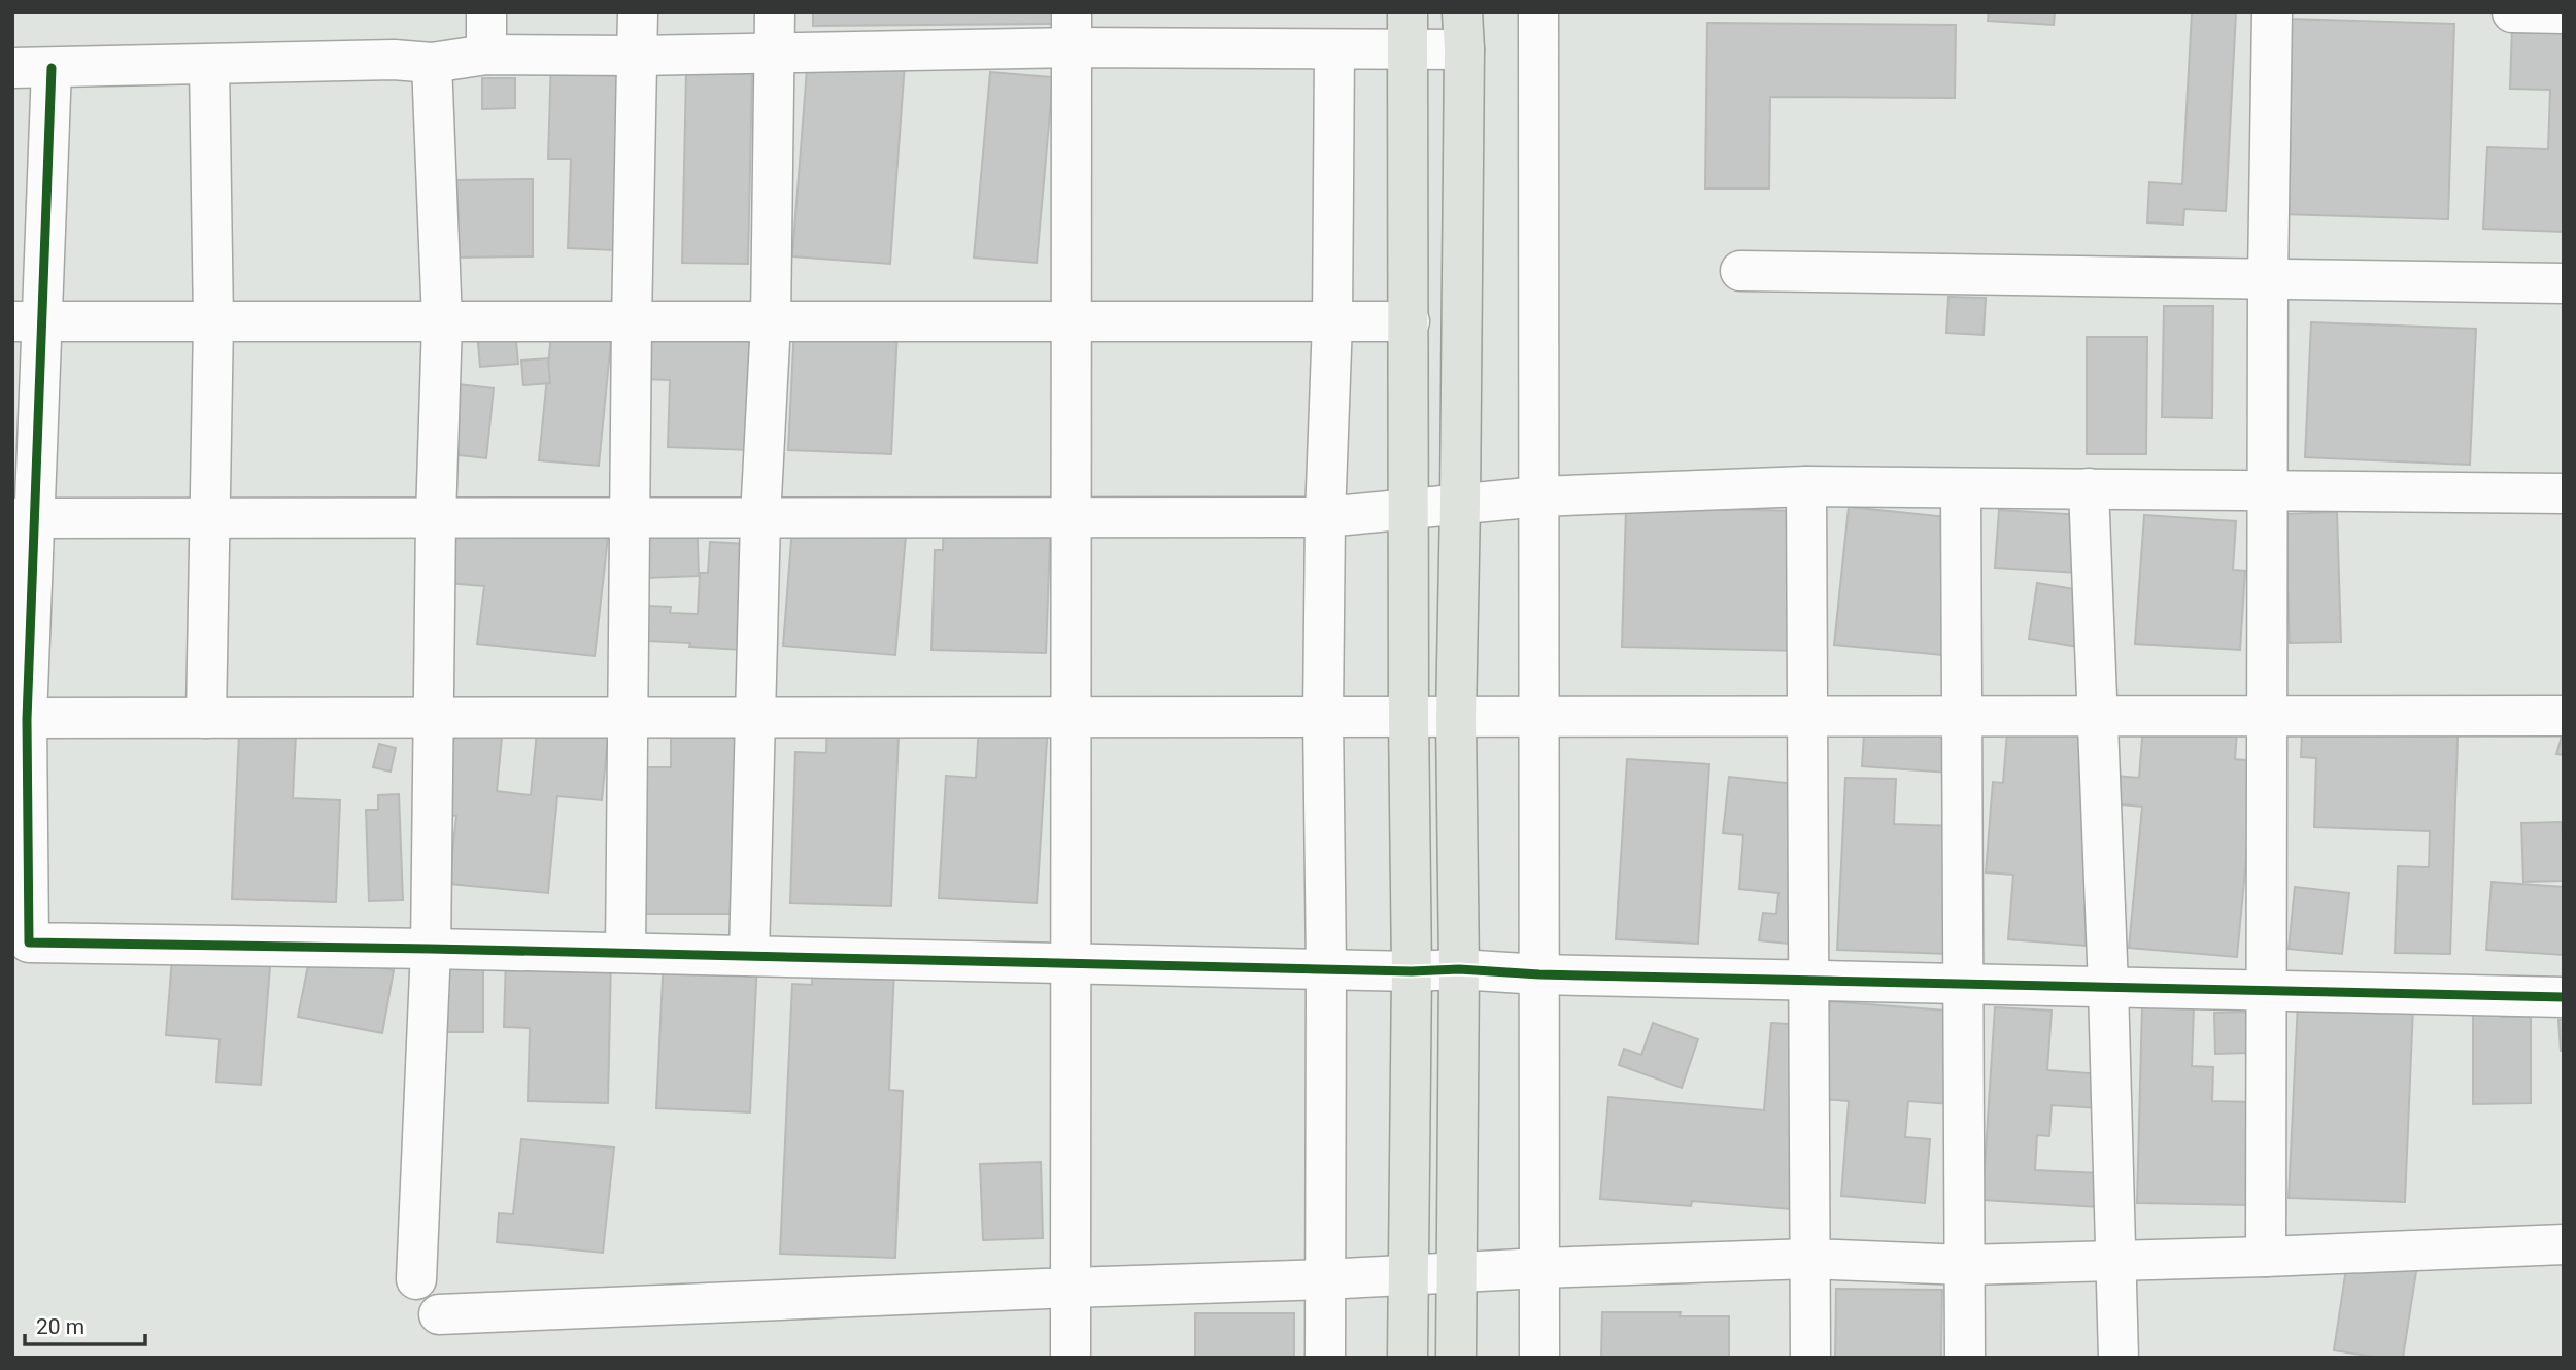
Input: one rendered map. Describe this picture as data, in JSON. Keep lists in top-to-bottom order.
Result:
{
  "scale_bar": "20 m"
}
